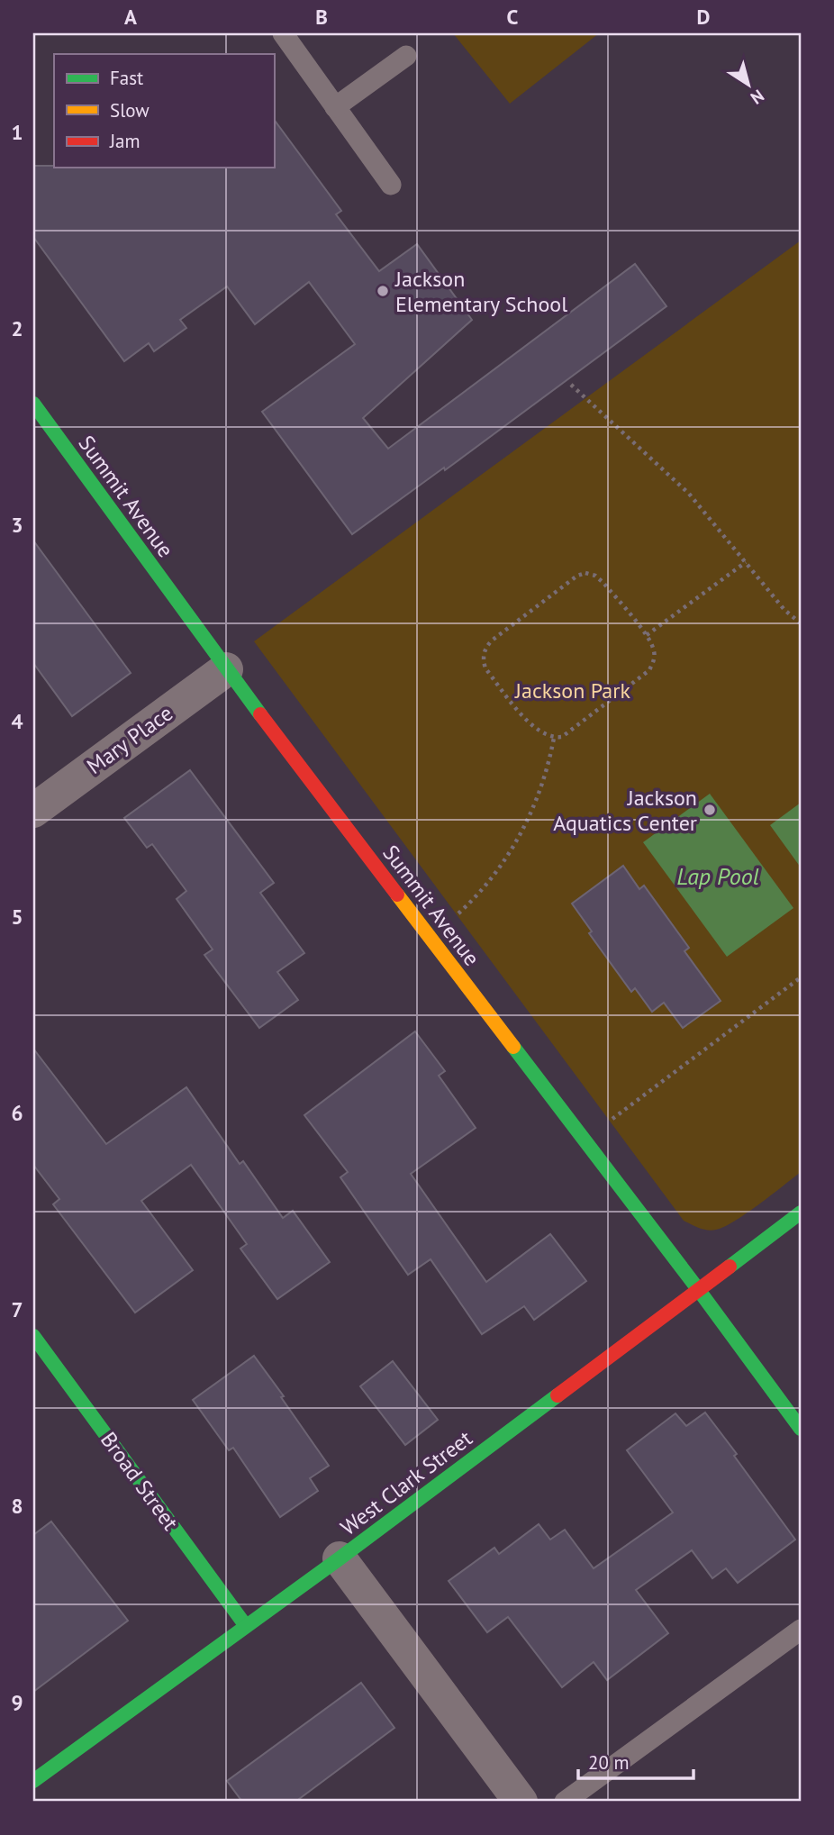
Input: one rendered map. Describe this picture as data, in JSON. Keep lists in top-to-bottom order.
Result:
{
  "streets": {
    "street": [
      "Summit Avenue",
      "Mary Place",
      "Broad Street",
      "West Clark Street"
    ]
  },
  "crossings": [
    ["Summit Avenue", "Mary Place"],
    ["Summit Avenue", "West Clark Street"],
    ["Broad Street", "West Clark Street"]
  ],
  "water": ["Lap Pool"],
  "parks": ["Jackson Park"],
  "places": ["Jackson Elementary School", "Jackson Aquatics Center"],
  "legend": ["Fast", "Slow", "Jam"],
  "scale_bar": "20 m",
  "north": "bottom right",
  "grid": {
    "columns": [
      "A",
      "B",
      "C",
      "D"
    ],
    "rows": [
      "1",
      "2",
      "3",
      "4",
      "5",
      "6",
      "7",
      "8",
      "9"
    ]
  }
}
